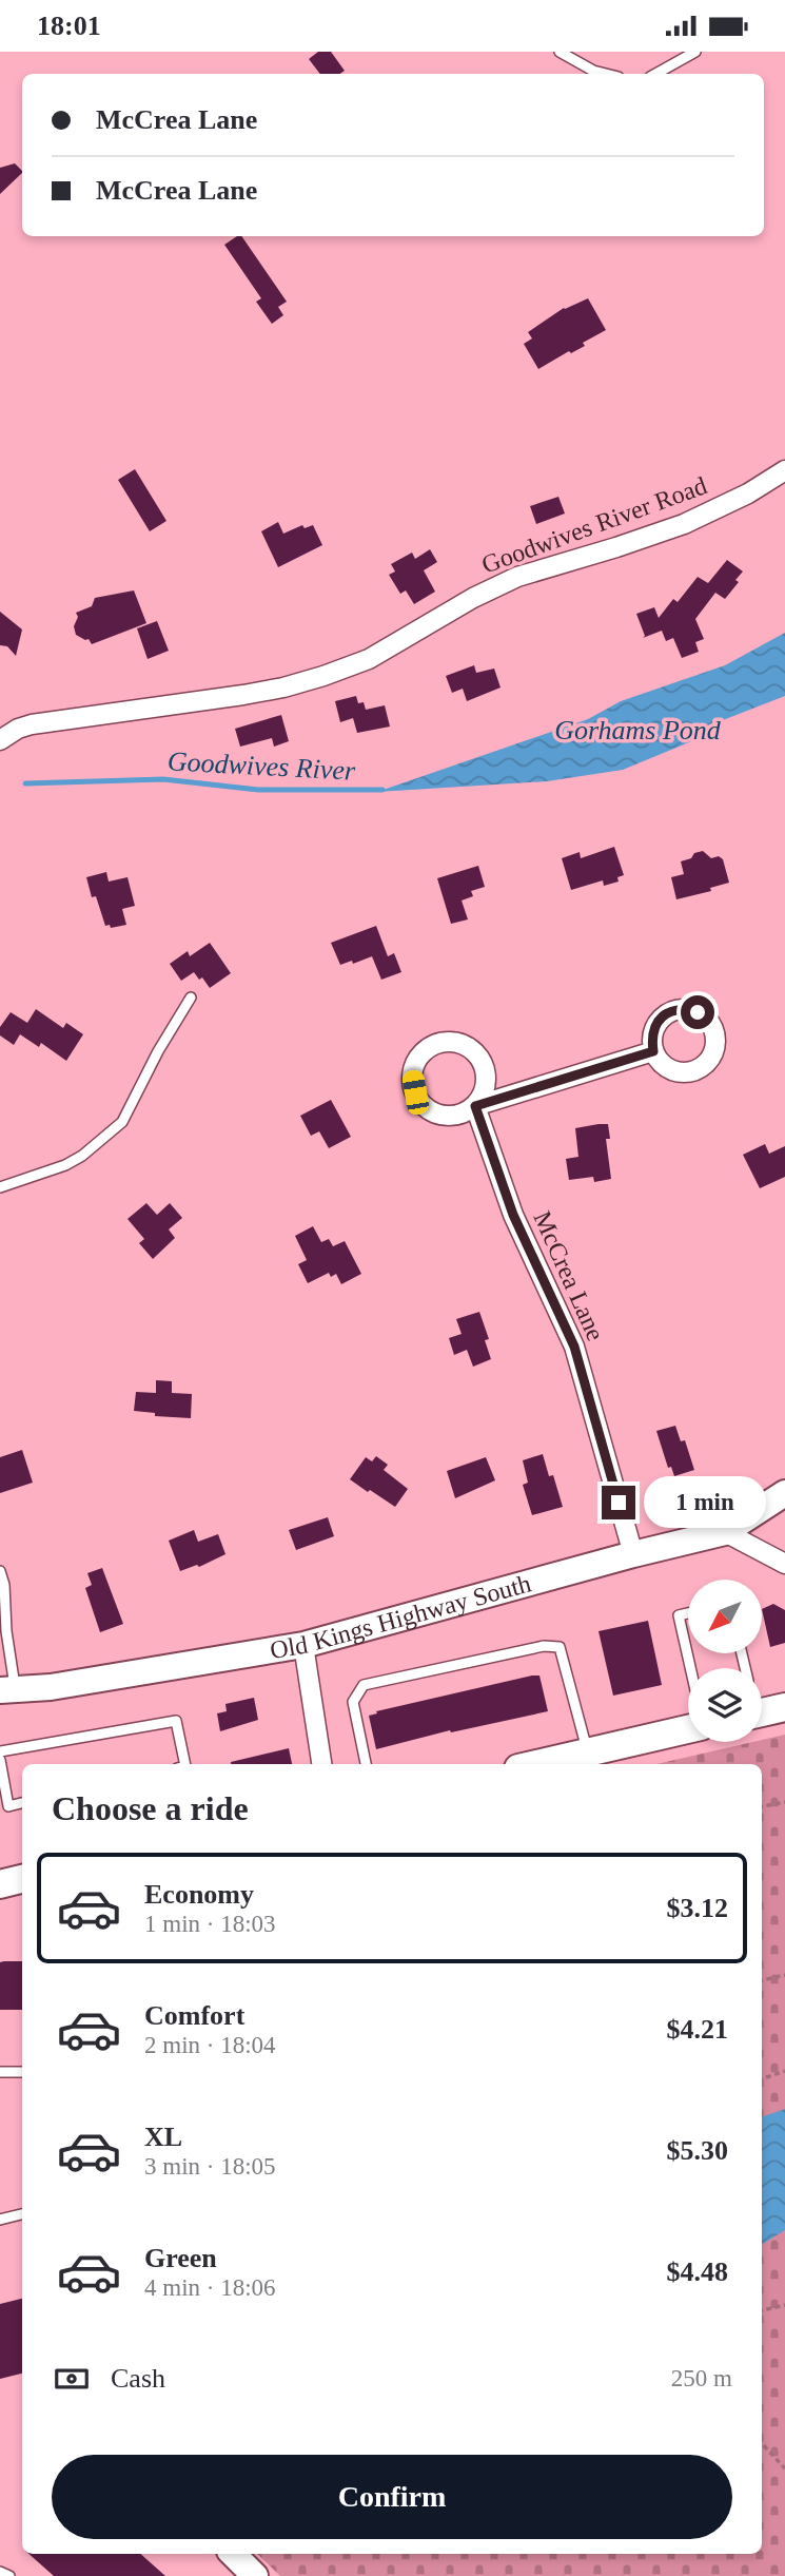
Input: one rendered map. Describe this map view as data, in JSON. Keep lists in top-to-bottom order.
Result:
{
  "streets": {
    "street": ["Goodwives River Road", "McCrea Lane", "Old Kings Highway South"]
  },
  "crossings": [
    ["McCrea Lane", "Old Kings Highway South"]
  ],
  "water": ["Gorhams Pond", "Goodwives River"],
  "north": "bottom left",
  "page": {
    "status": "18:01",
    "banner": ["McCrea Lane", "McCrea Lane"],
    "bubble": "1 min",
    "heading": "Choose a ride",
    "list": [
      {
        "name": "Economy",
        "note": "1 min · 18:03",
        "value": "$3.12"
      },
      {
        "name": "Comfort",
        "note": "2 min · 18:04",
        "value": "$4.21"
      },
      {
        "name": "XL",
        "note": "3 min · 18:05",
        "value": "$5.30"
      },
      {
        "name": "Green",
        "note": "4 min · 18:06",
        "value": "$4.48"
      }
    ],
    "pay": ["Cash", "250 m"],
    "buttons": "Confirm"
  }
}
